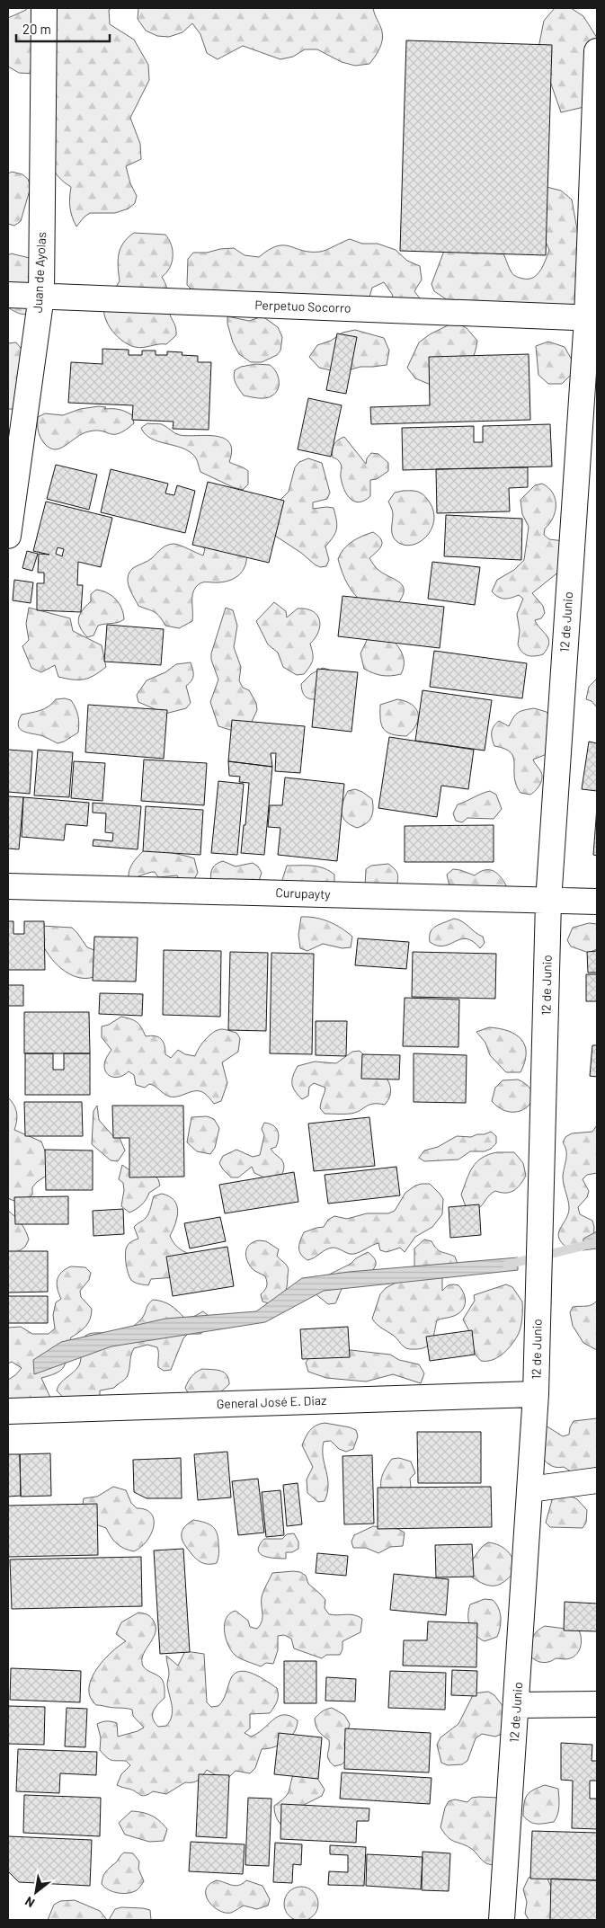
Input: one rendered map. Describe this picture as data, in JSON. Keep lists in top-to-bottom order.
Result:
{
  "streets": {
    "street": [
      "Juan de Ayolas",
      "Perpetuo Socorro",
      "12 de Junio",
      "Curupayty",
      "General José E. Diaz"
    ]
  },
  "crossings": [
    ["Juan de Ayolas", "Perpetuo Socorro"],
    ["Perpetuo Socorro", "12 de Junio"],
    ["12 de Junio", "Curupayty"],
    ["12 de Junio", "General José E. Diaz"]
  ],
  "scale_bar": "20 m",
  "north": "bottom left"
}
